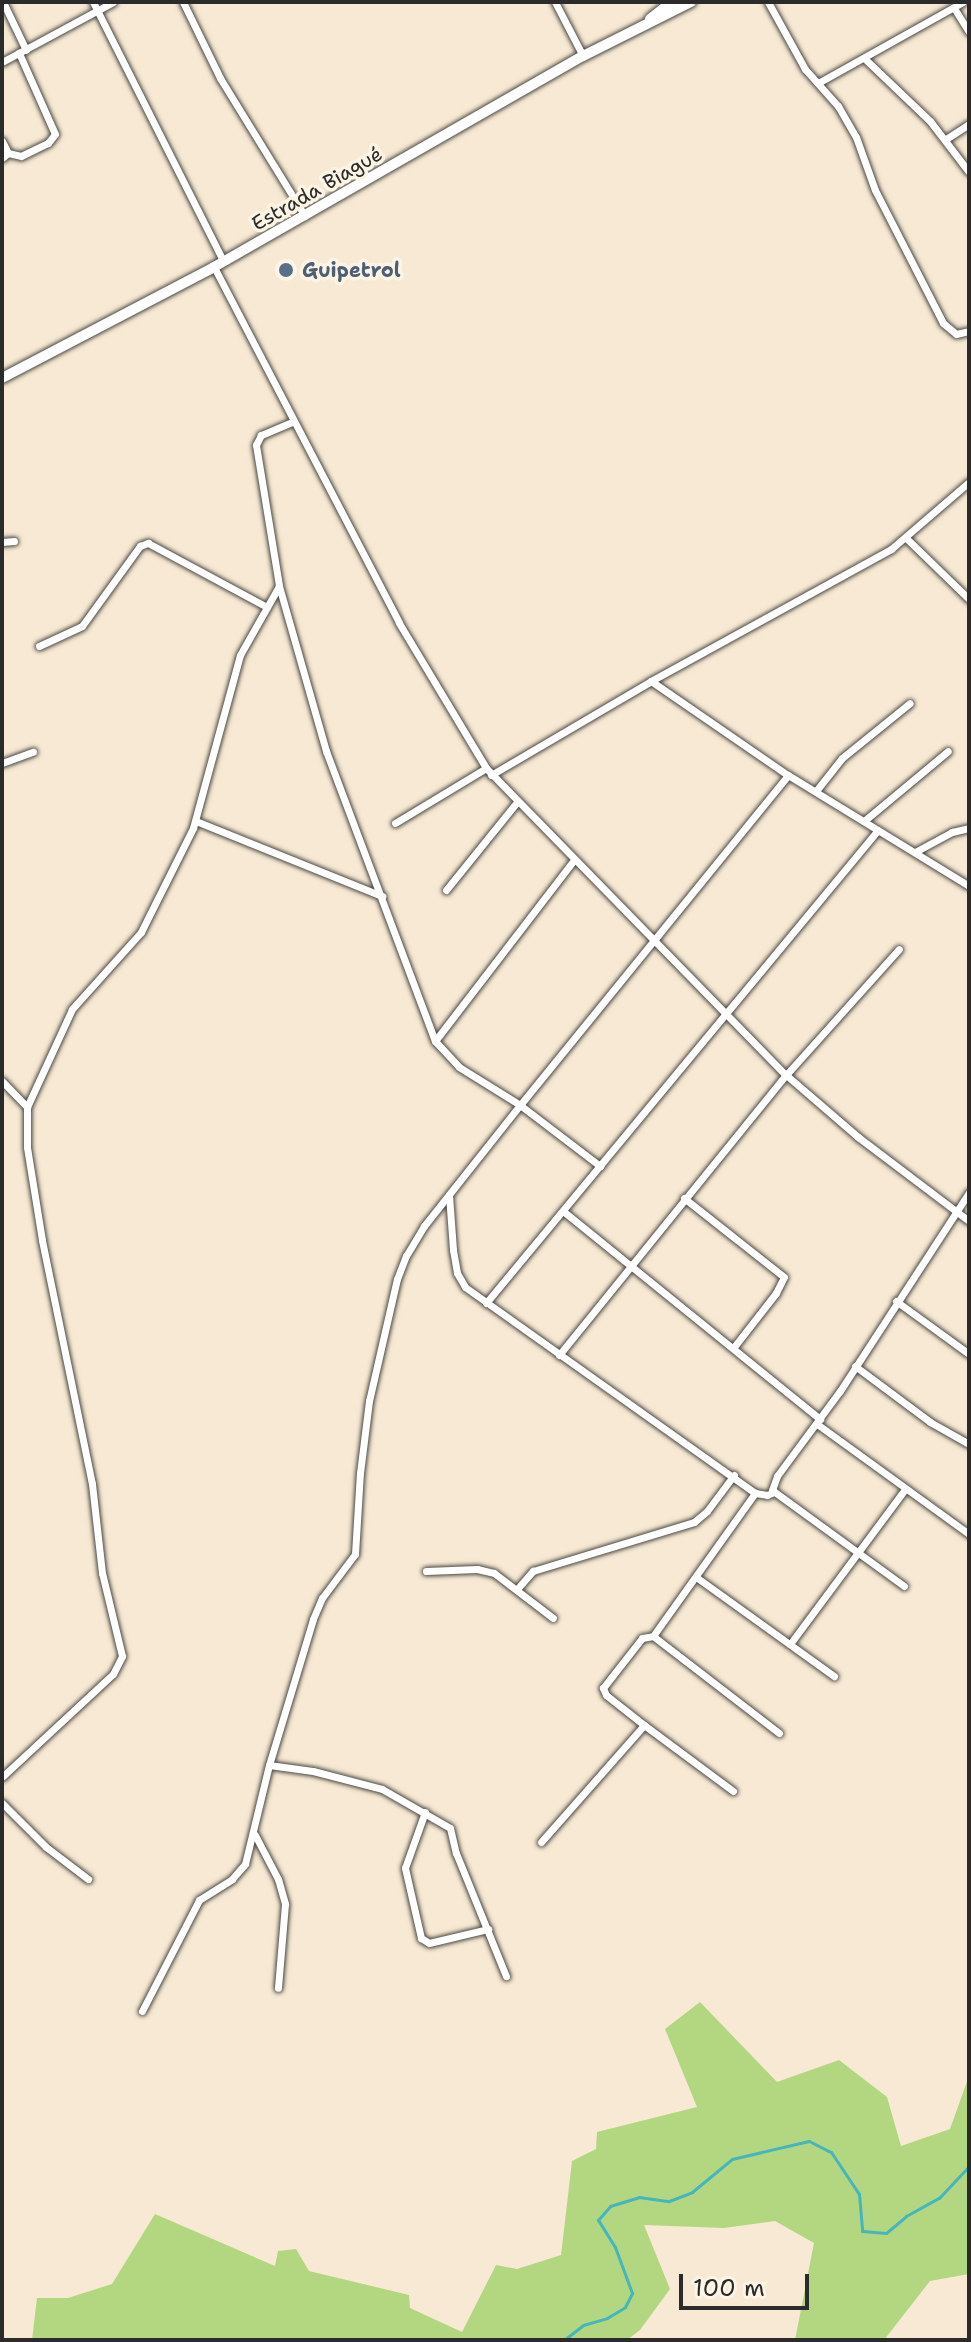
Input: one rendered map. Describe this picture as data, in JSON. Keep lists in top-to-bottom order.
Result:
{
  "streets": {
    "main road": ["Estrada Biagué"]
  },
  "places": ["Guipetrol"],
  "scale_bar": "100 m"
}
